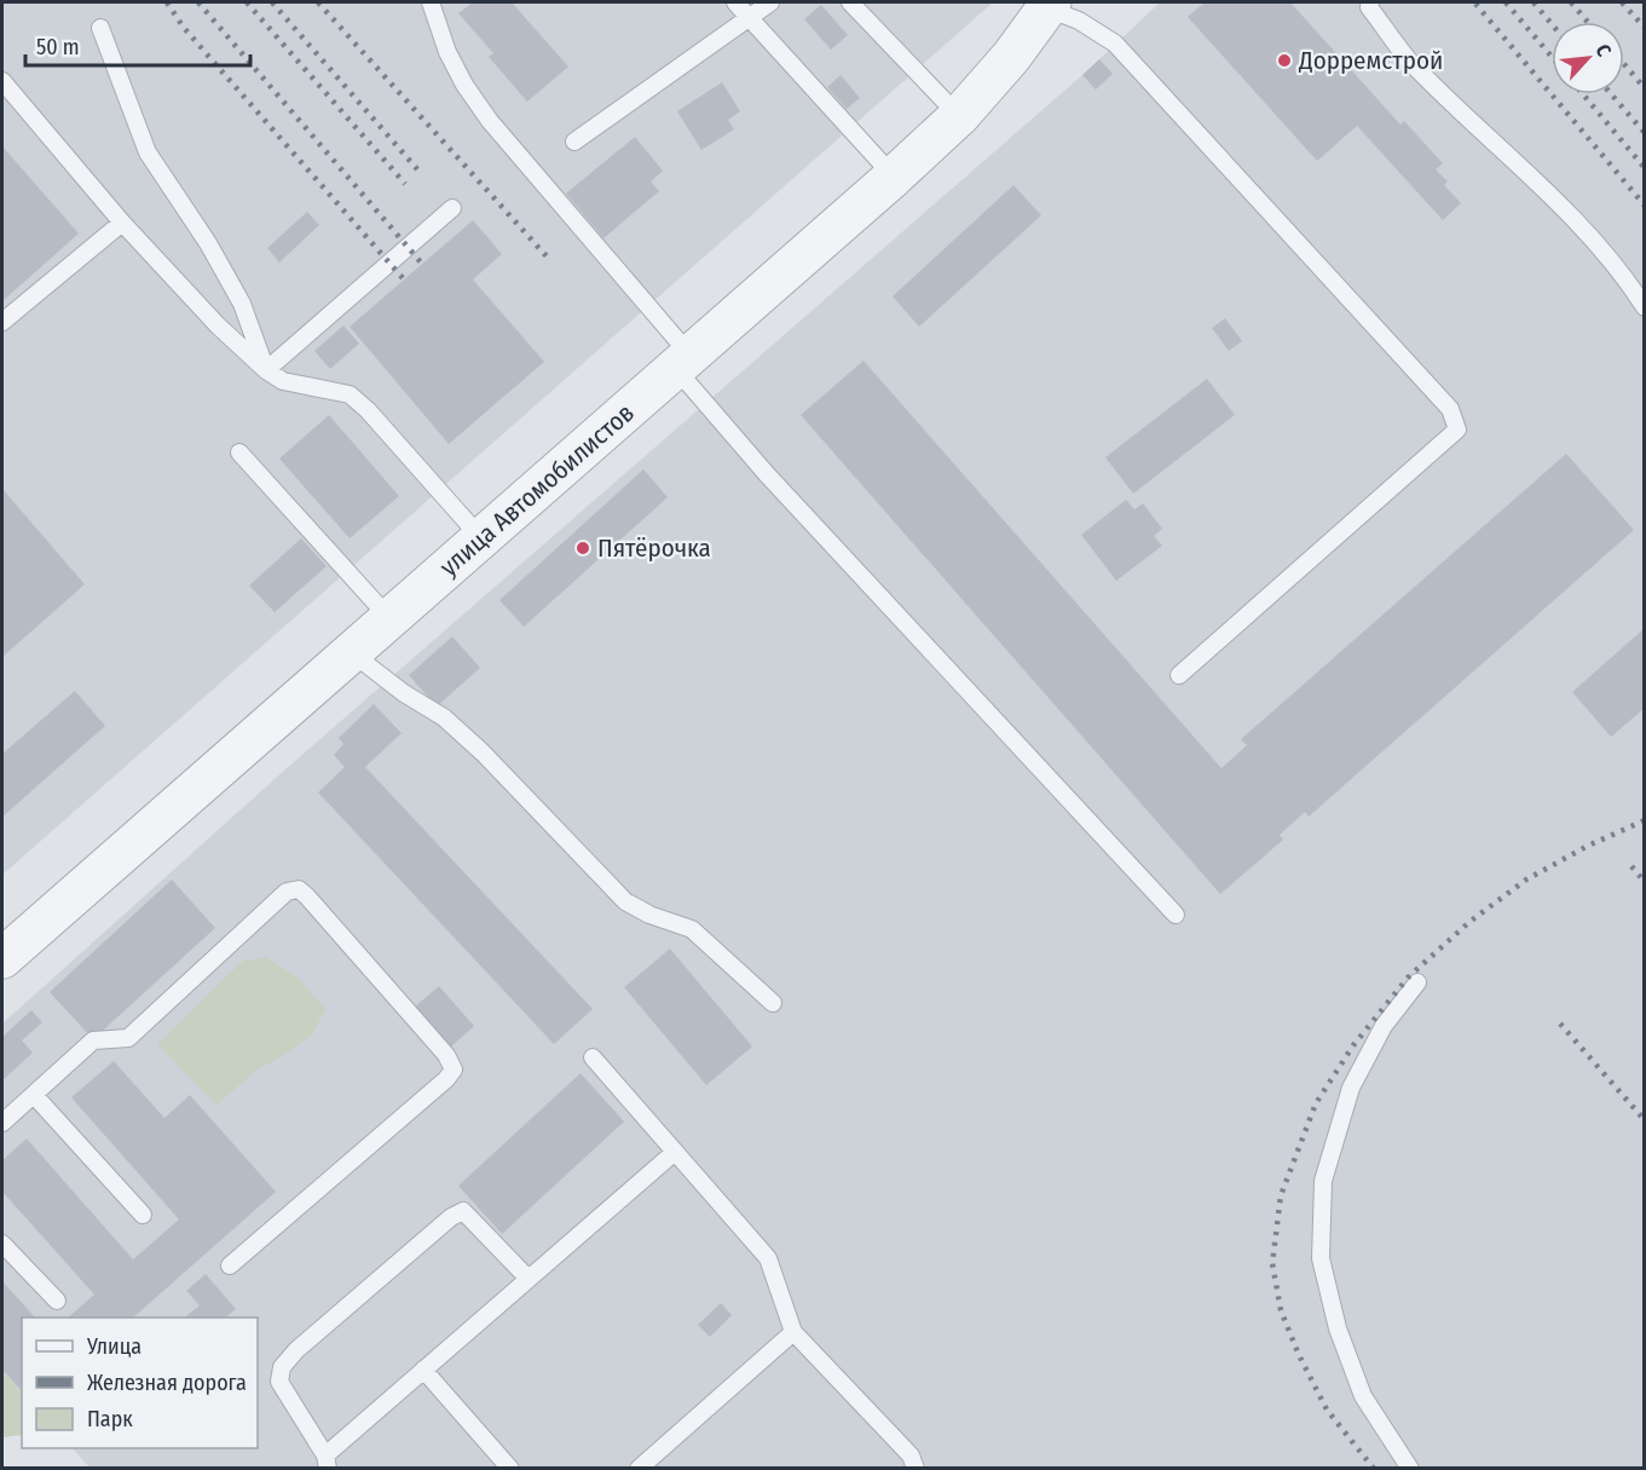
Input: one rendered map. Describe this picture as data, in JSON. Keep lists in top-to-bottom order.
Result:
{
  "streets": {
    "street": ["улица Автомобилистов"]
  },
  "places": ["Дорремстрой", "Пятёрочка"],
  "legend": ["Улица", "Железная дорога", "Парк"],
  "scale_bar": "50 m",
  "north": "top right"
}
